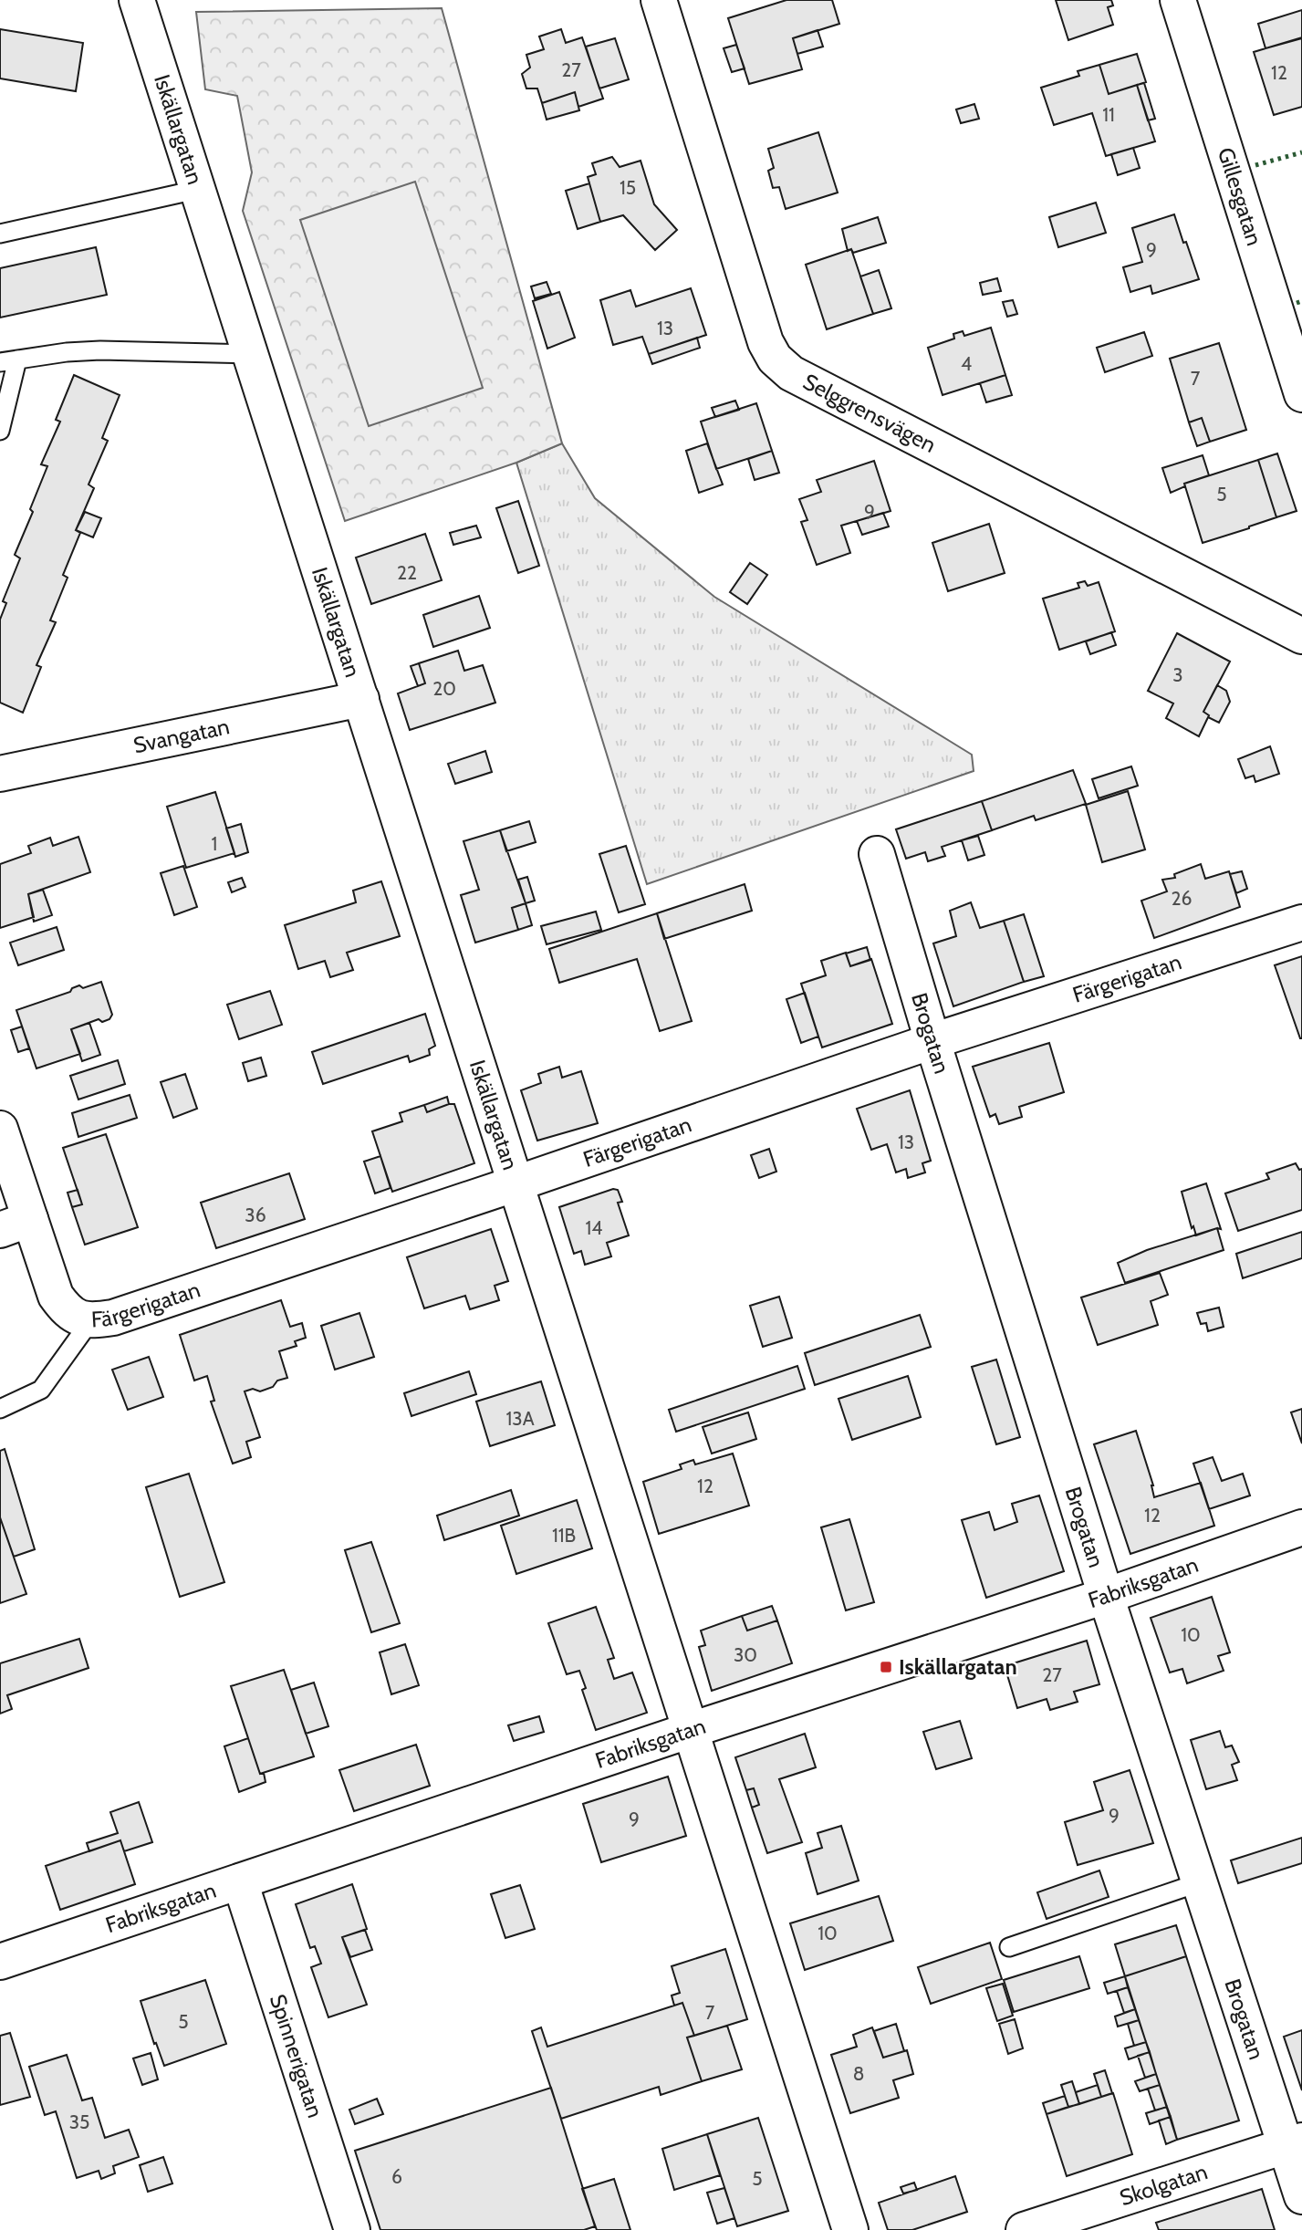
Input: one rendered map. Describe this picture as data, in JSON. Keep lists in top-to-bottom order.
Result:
{
  "streets": {
    "street": [
      "Iskällargatan",
      "Gillesgatan",
      "Selggrensvägen",
      "Svangatan",
      "Färgerigatan",
      "Brogatan",
      "Fabriksgatan",
      "Spinnerigatan",
      "Skolgatan"
    ]
  },
  "crossings": [
    ["Iskällargatan", "Svangatan"],
    ["Iskällargatan", "Färgerigatan"],
    ["Iskällargatan", "Fabriksgatan"],
    ["Färgerigatan", "Brogatan"],
    ["Brogatan", "Fabriksgatan"],
    ["Brogatan", "Skolgatan"],
    ["Fabriksgatan", "Spinnerigatan"]
  ],
  "places": {
    "transit": ["Iskällargatan"]
  },
  "house_numbers": [
    "27",
    "12",
    "11",
    "15",
    "9",
    "13",
    "4",
    "7",
    "5",
    "9",
    "22",
    "3",
    "20",
    "1",
    "26",
    "13",
    "36",
    "14",
    "13A",
    "12",
    "12",
    "11B",
    "10",
    "30",
    "27",
    "9",
    "9",
    "10",
    "7",
    "5",
    "8",
    "35",
    "6",
    "5"
  ]
}
